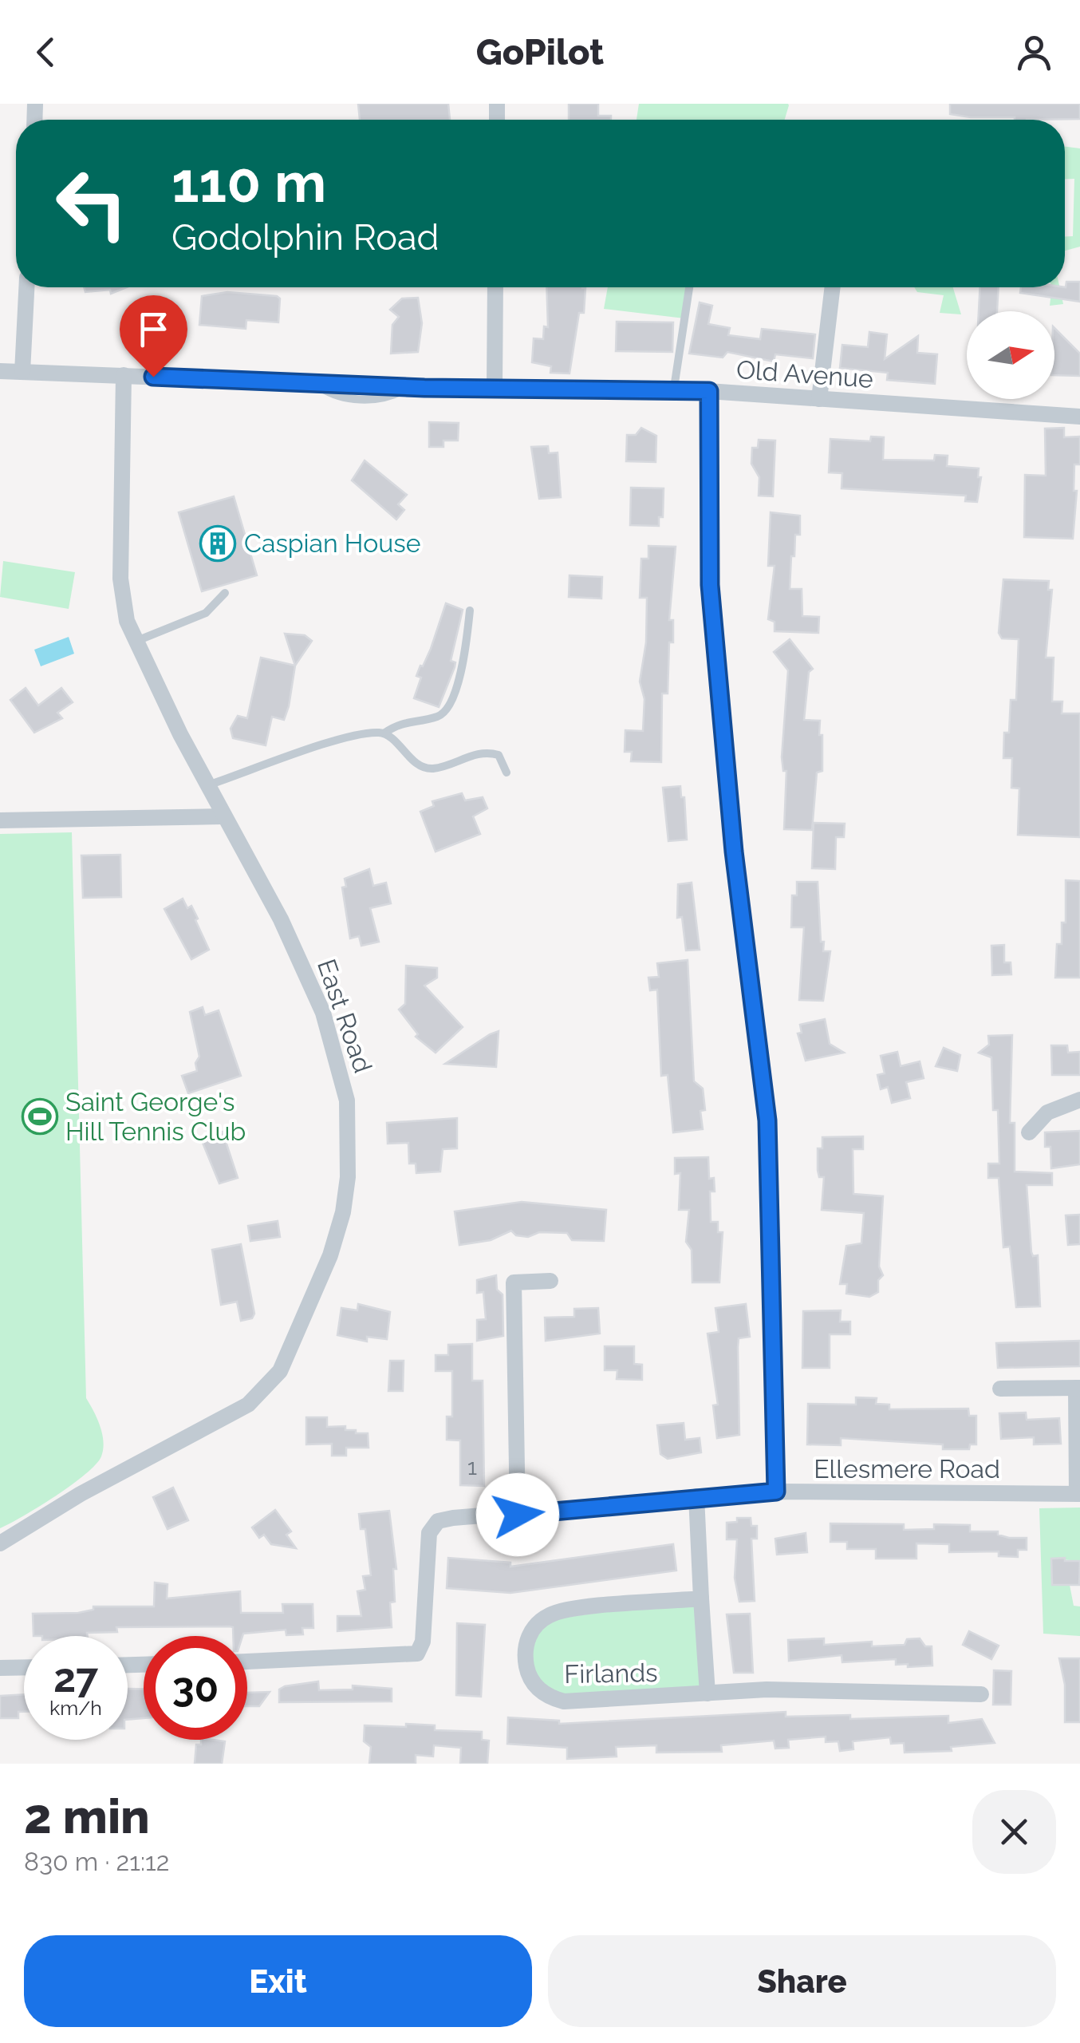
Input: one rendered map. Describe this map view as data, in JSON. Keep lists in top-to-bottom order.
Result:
{
  "streets": {
    "street": [
      "Old Avenue",
      "East Road",
      "Ellesmere Road",
      "Firlands"
    ]
  },
  "crossings": [
    ["Old Avenue", "East Road"]
  ],
  "places": {
    "building": ["Caspian House"],
    "sports": ["Saint George's Hill Tennis Club"]
  },
  "house_numbers": ["1"],
  "north": "right",
  "page": {
    "header": "GoPilot",
    "turn": ["110 m", "Godolphin Road"],
    "speed": "27 km/h",
    "limit": "30",
    "heading": ["2 min", "830 m · 21:12"],
    "buttons": ["Exit", "Share"]
  }
}
